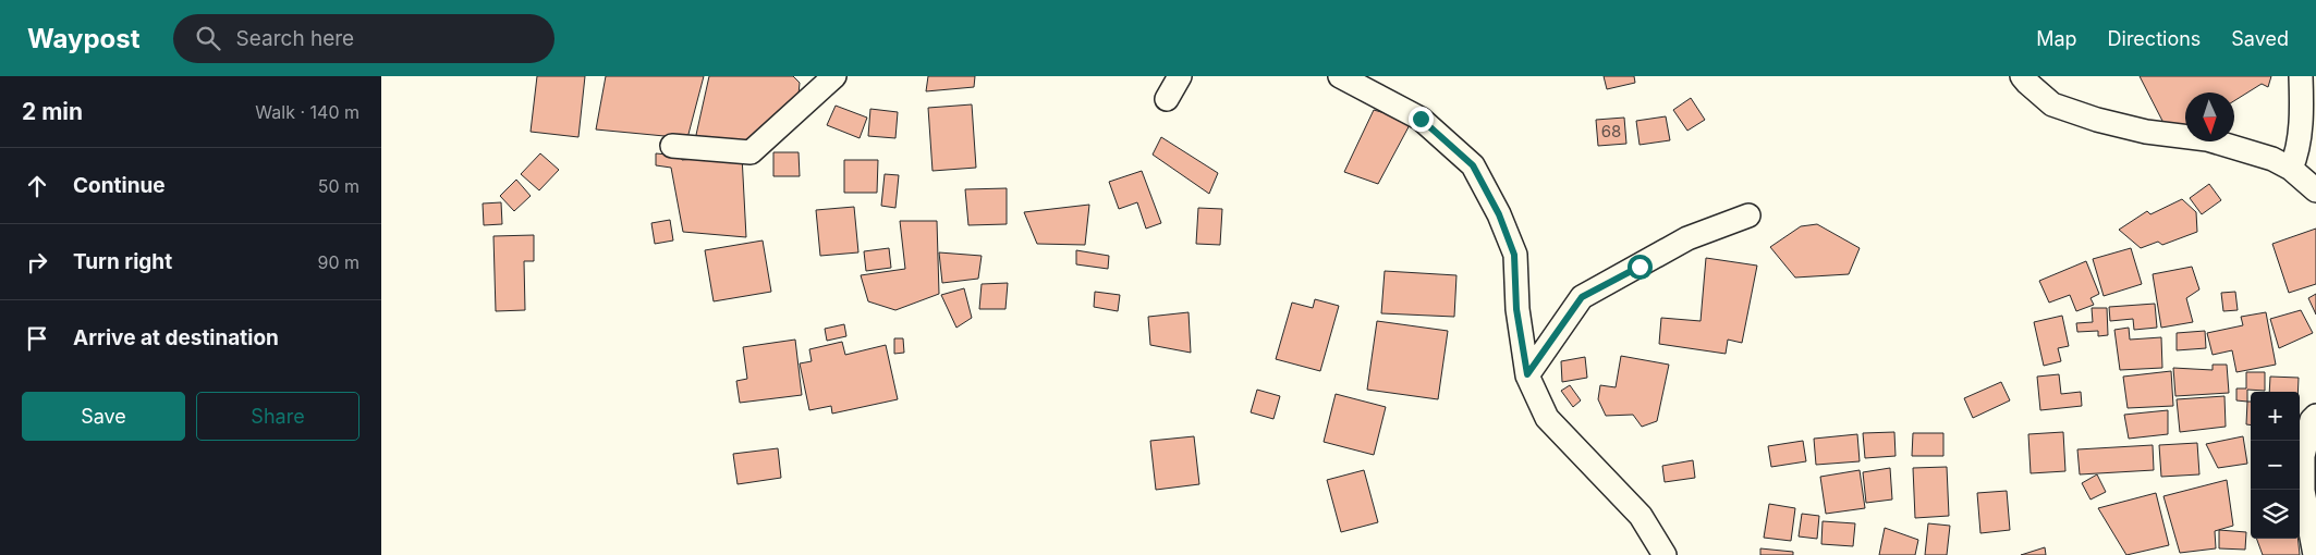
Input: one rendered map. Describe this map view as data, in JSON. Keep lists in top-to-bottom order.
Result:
{
  "house_numbers": ["68"],
  "north": "bottom",
  "page": {
    "header": "Waypost",
    "search": "Search here",
    "nav": ["Map", "Directions", "Saved"],
    "heading": ["2 min", "Walk · 140 m"],
    "list": [
      ["Continue", "50 m"],
      ["Turn right", "90 m"],
      "Arrive at destination"
    ],
    "buttons": ["Save", "Share"],
    "map_buttons": ["+", "−"]
  }
}
